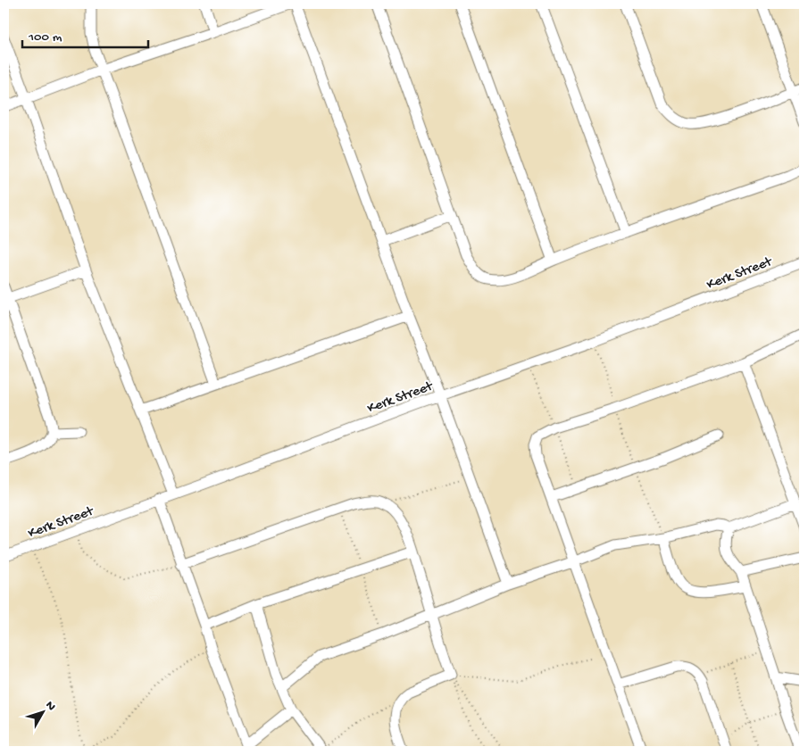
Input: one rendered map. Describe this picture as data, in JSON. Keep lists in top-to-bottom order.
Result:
{
  "streets": {
    "street": ["Kerk Street"]
  },
  "scale_bar": "100 m",
  "north": "top right"
}
